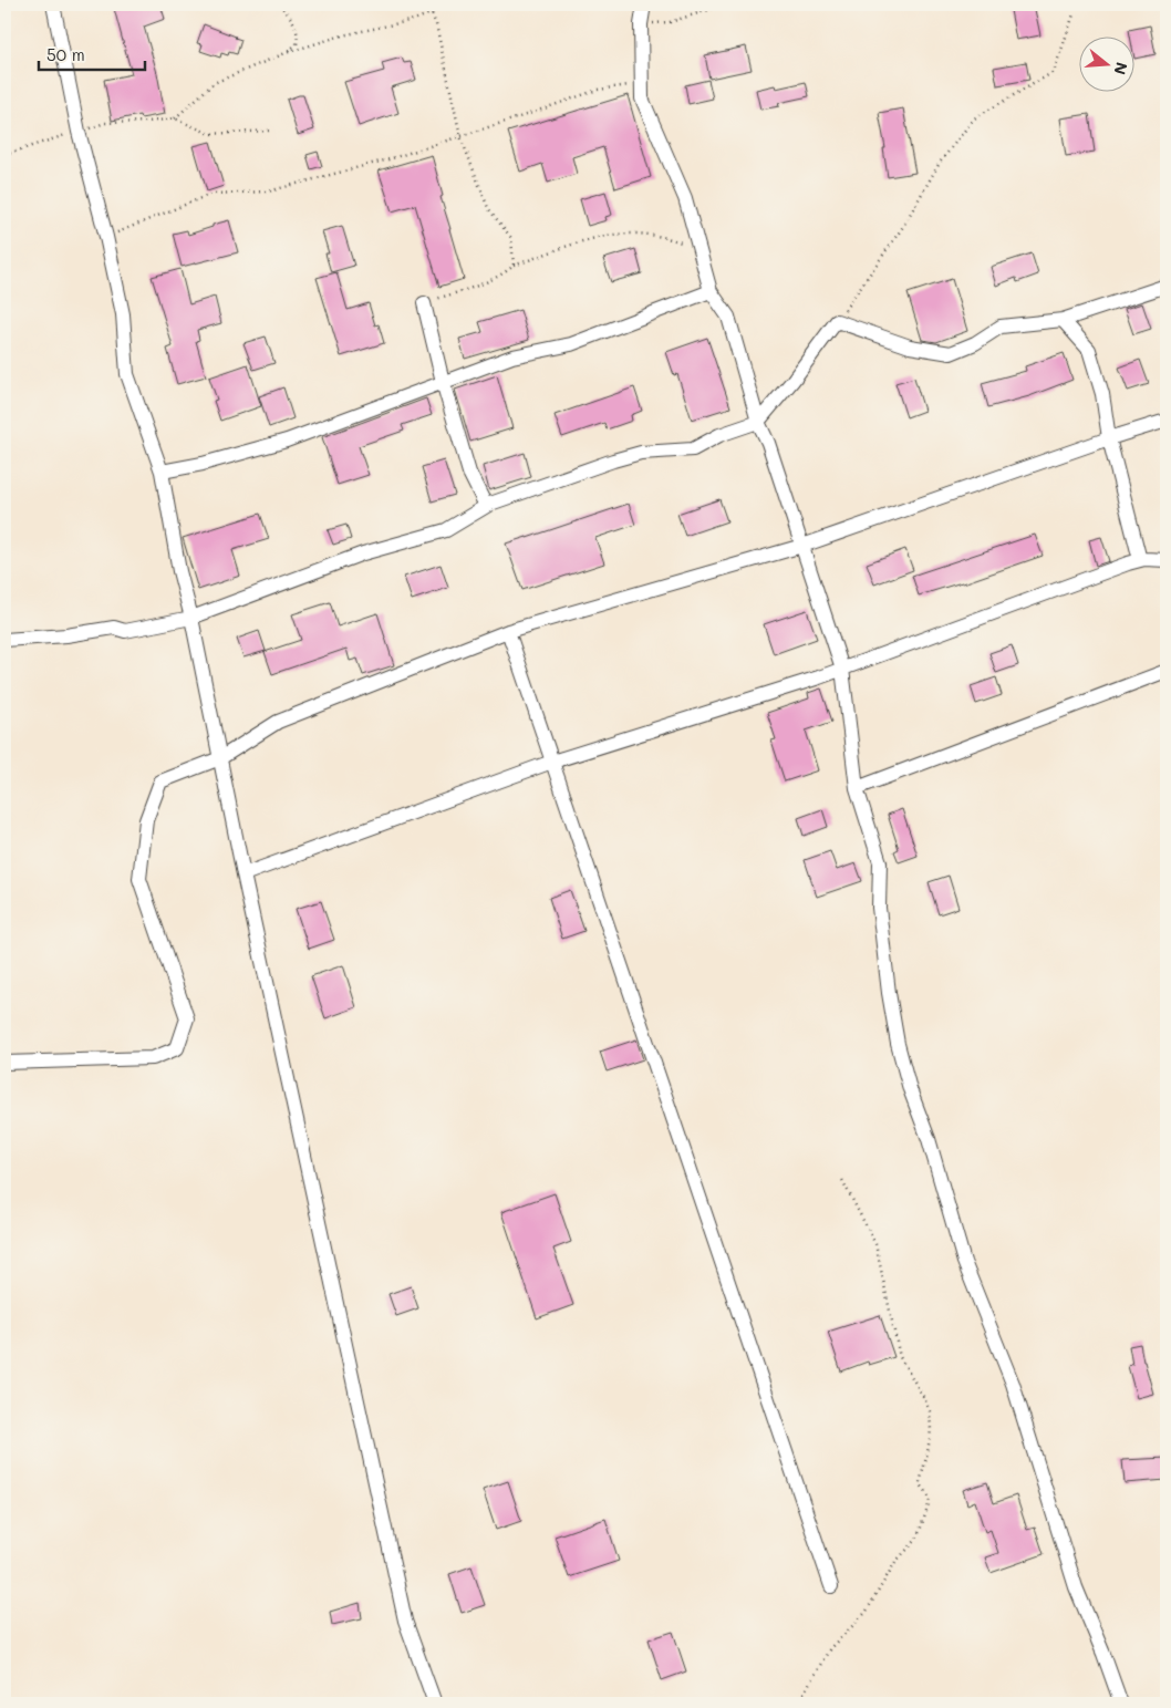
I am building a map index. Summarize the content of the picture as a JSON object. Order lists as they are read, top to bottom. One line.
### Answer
{"scale_bar":"50 m","north":"right"}
